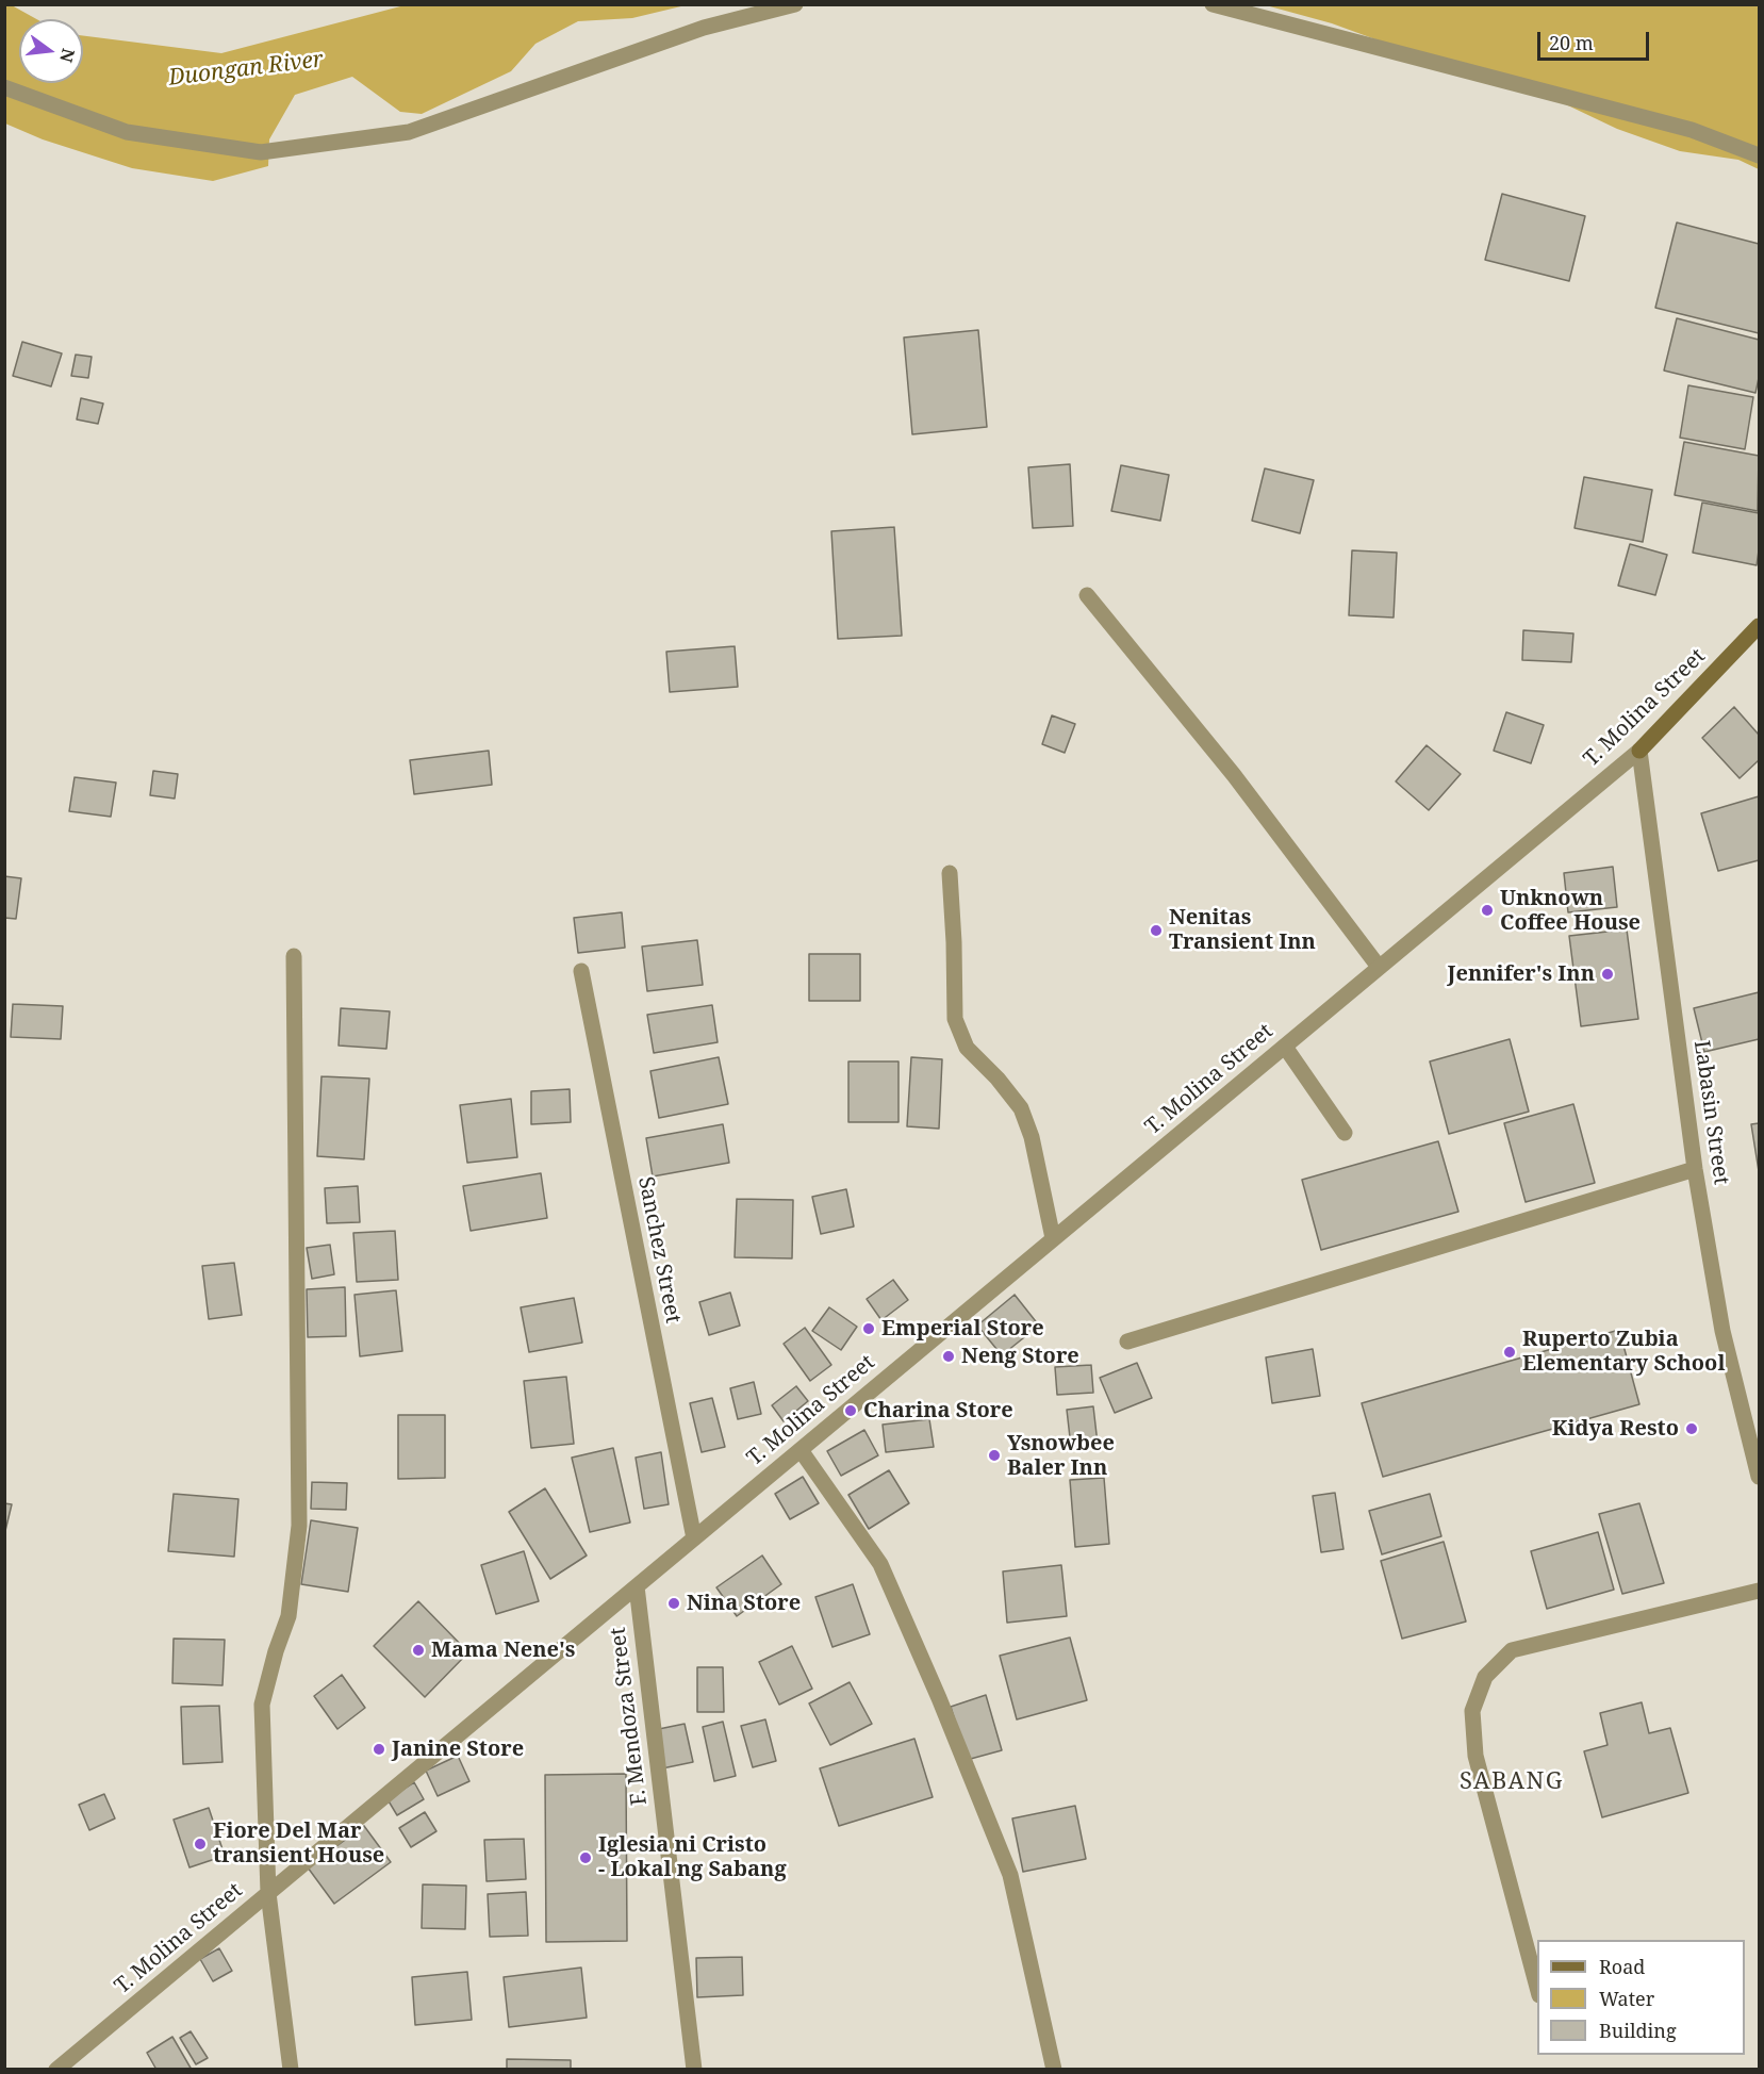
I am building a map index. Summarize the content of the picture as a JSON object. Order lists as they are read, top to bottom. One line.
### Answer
{"streets":{"street":["T. Molina Street","Labasin Street","Sanchez Street","F. Mendoza Street"]},"crossings":[["T. Molina Street","Labasin Street"],["T. Molina Street","Sanchez Street"],["T. Molina Street","F. Mendoza Street"]],"districts":["SABANG"],"water":["Duongan River"],"places":["Unknown Coffee House","Nenitas Transient Inn","Jennifer's Inn","Emperial Store","Ruperto Zubia Elementary School","Neng Store","Charina Store","Kidya Resto","Ysnowbee Baler Inn","Nina Store","Mama Nene's","Janine Store","Fiore Del Mar transient House","Iglesia ni Cristo - Lokal ng Sabang"],"legend":["Road","Water","Building"],"scale_bar":"20 m","north":"right"}
